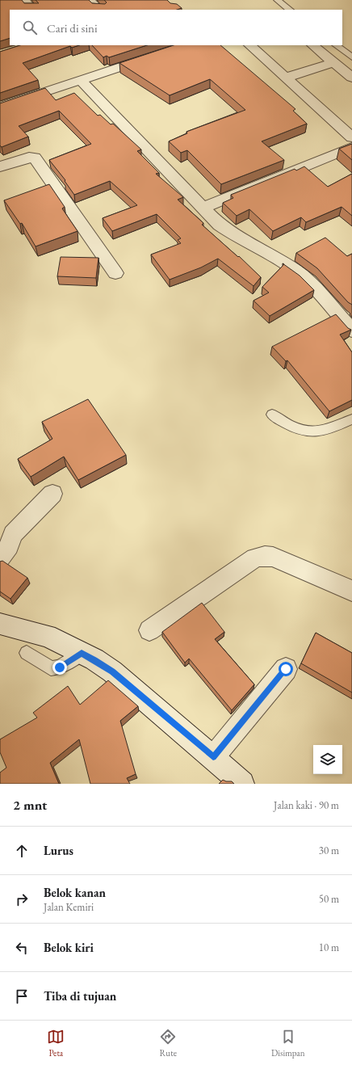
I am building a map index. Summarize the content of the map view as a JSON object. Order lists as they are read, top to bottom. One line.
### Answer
{"page":{"search":"Cari di sini","heading":["2 mnt","Jalan kaki · 90 m"],"list":[["Lurus","30 m"],["Belok kanan","Jalan Kemiri","50 m"],["Belok kiri","10 m"],"Tiba di tujuan"],"nav":["Peta","Rute","Disimpan"]}}
